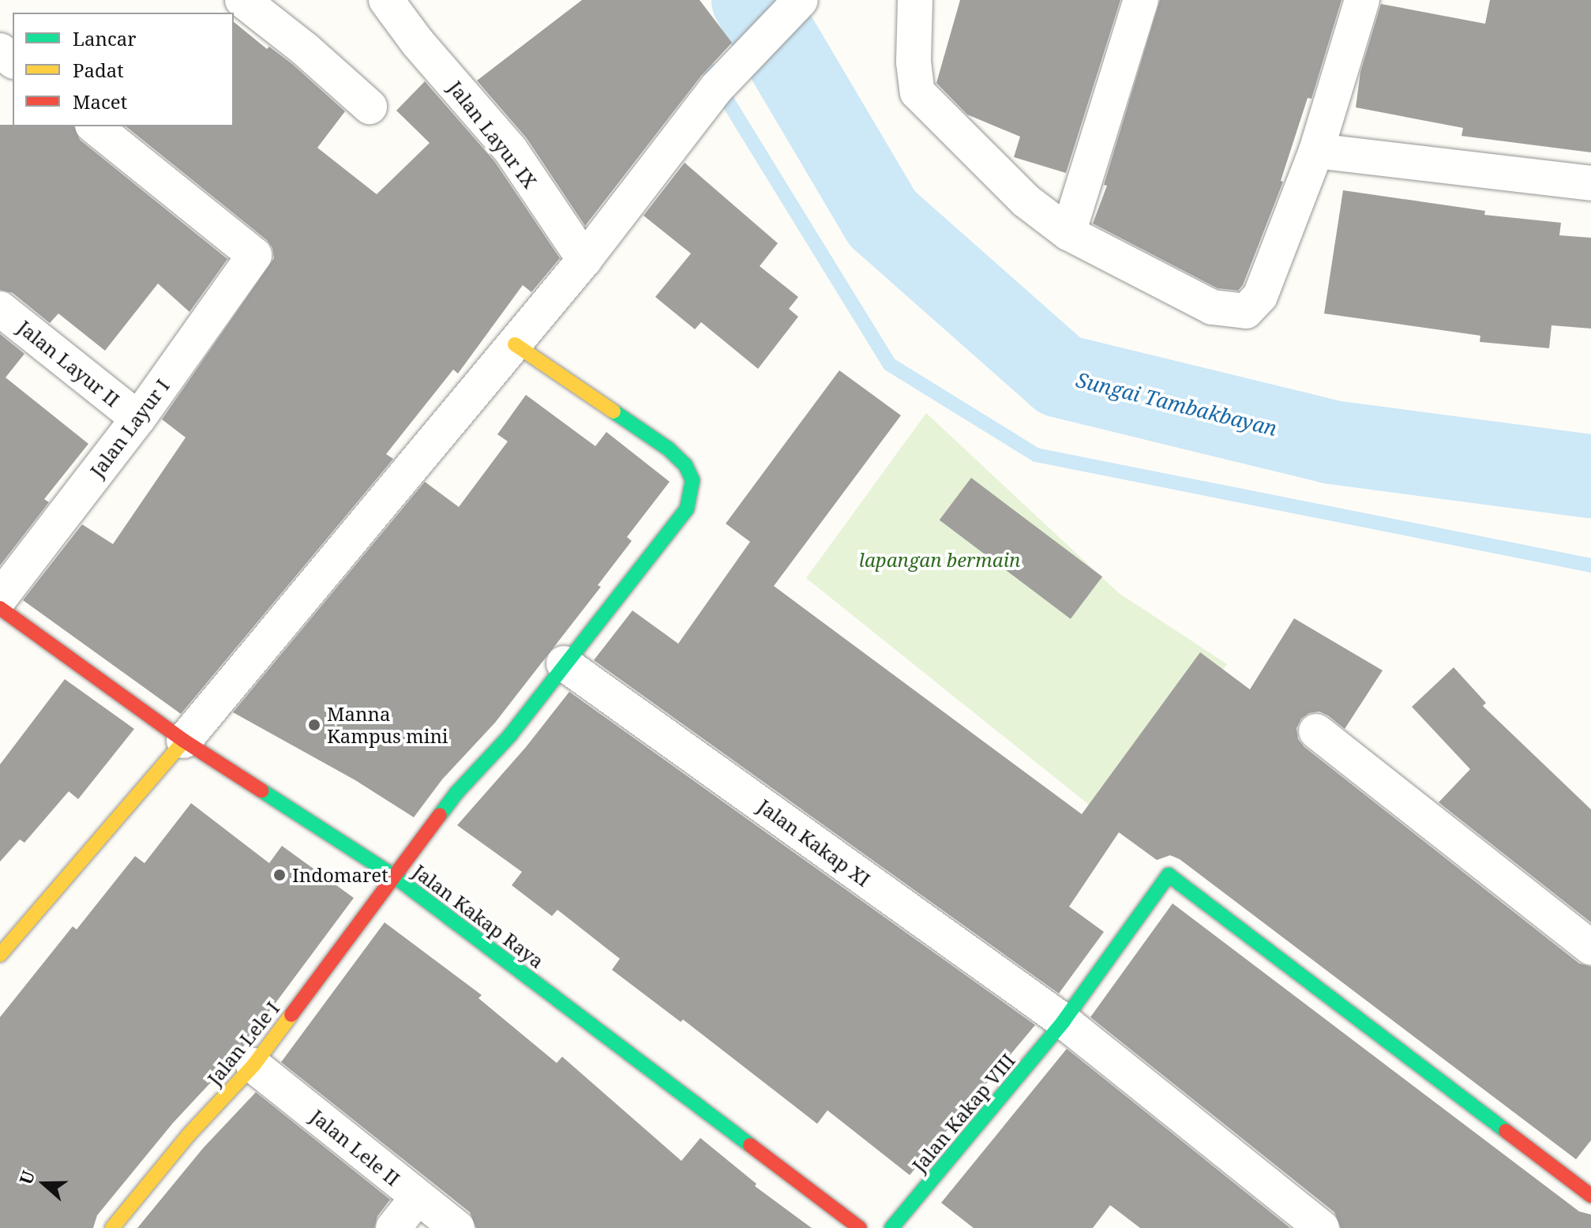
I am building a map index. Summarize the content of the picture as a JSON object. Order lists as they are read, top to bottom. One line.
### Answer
{"streets":{"street":["Jalan Layur IX","Jalan Layur II","Jalan Layur I","Jalan Kakap XI","Jalan Kakap Raya","Jalan Lele I","Jalan Kakap VIII","Jalan Lele II"]},"crossings":[["Jalan Layur II","Jalan Layur I"],["Jalan Kakap XI","Jalan Lele I"],["Jalan Kakap XI","Jalan Kakap VIII"],["Jalan Kakap Raya","Jalan Lele I"],["Jalan Lele I","Jalan Lele II"]],"water":["Sungai Tambakbayan"],"parks":["lapangan bermain"],"places":["Manna Kampus mini","Indomaret"],"legend":["Lancar","Padat","Macet"],"north":"left"}
